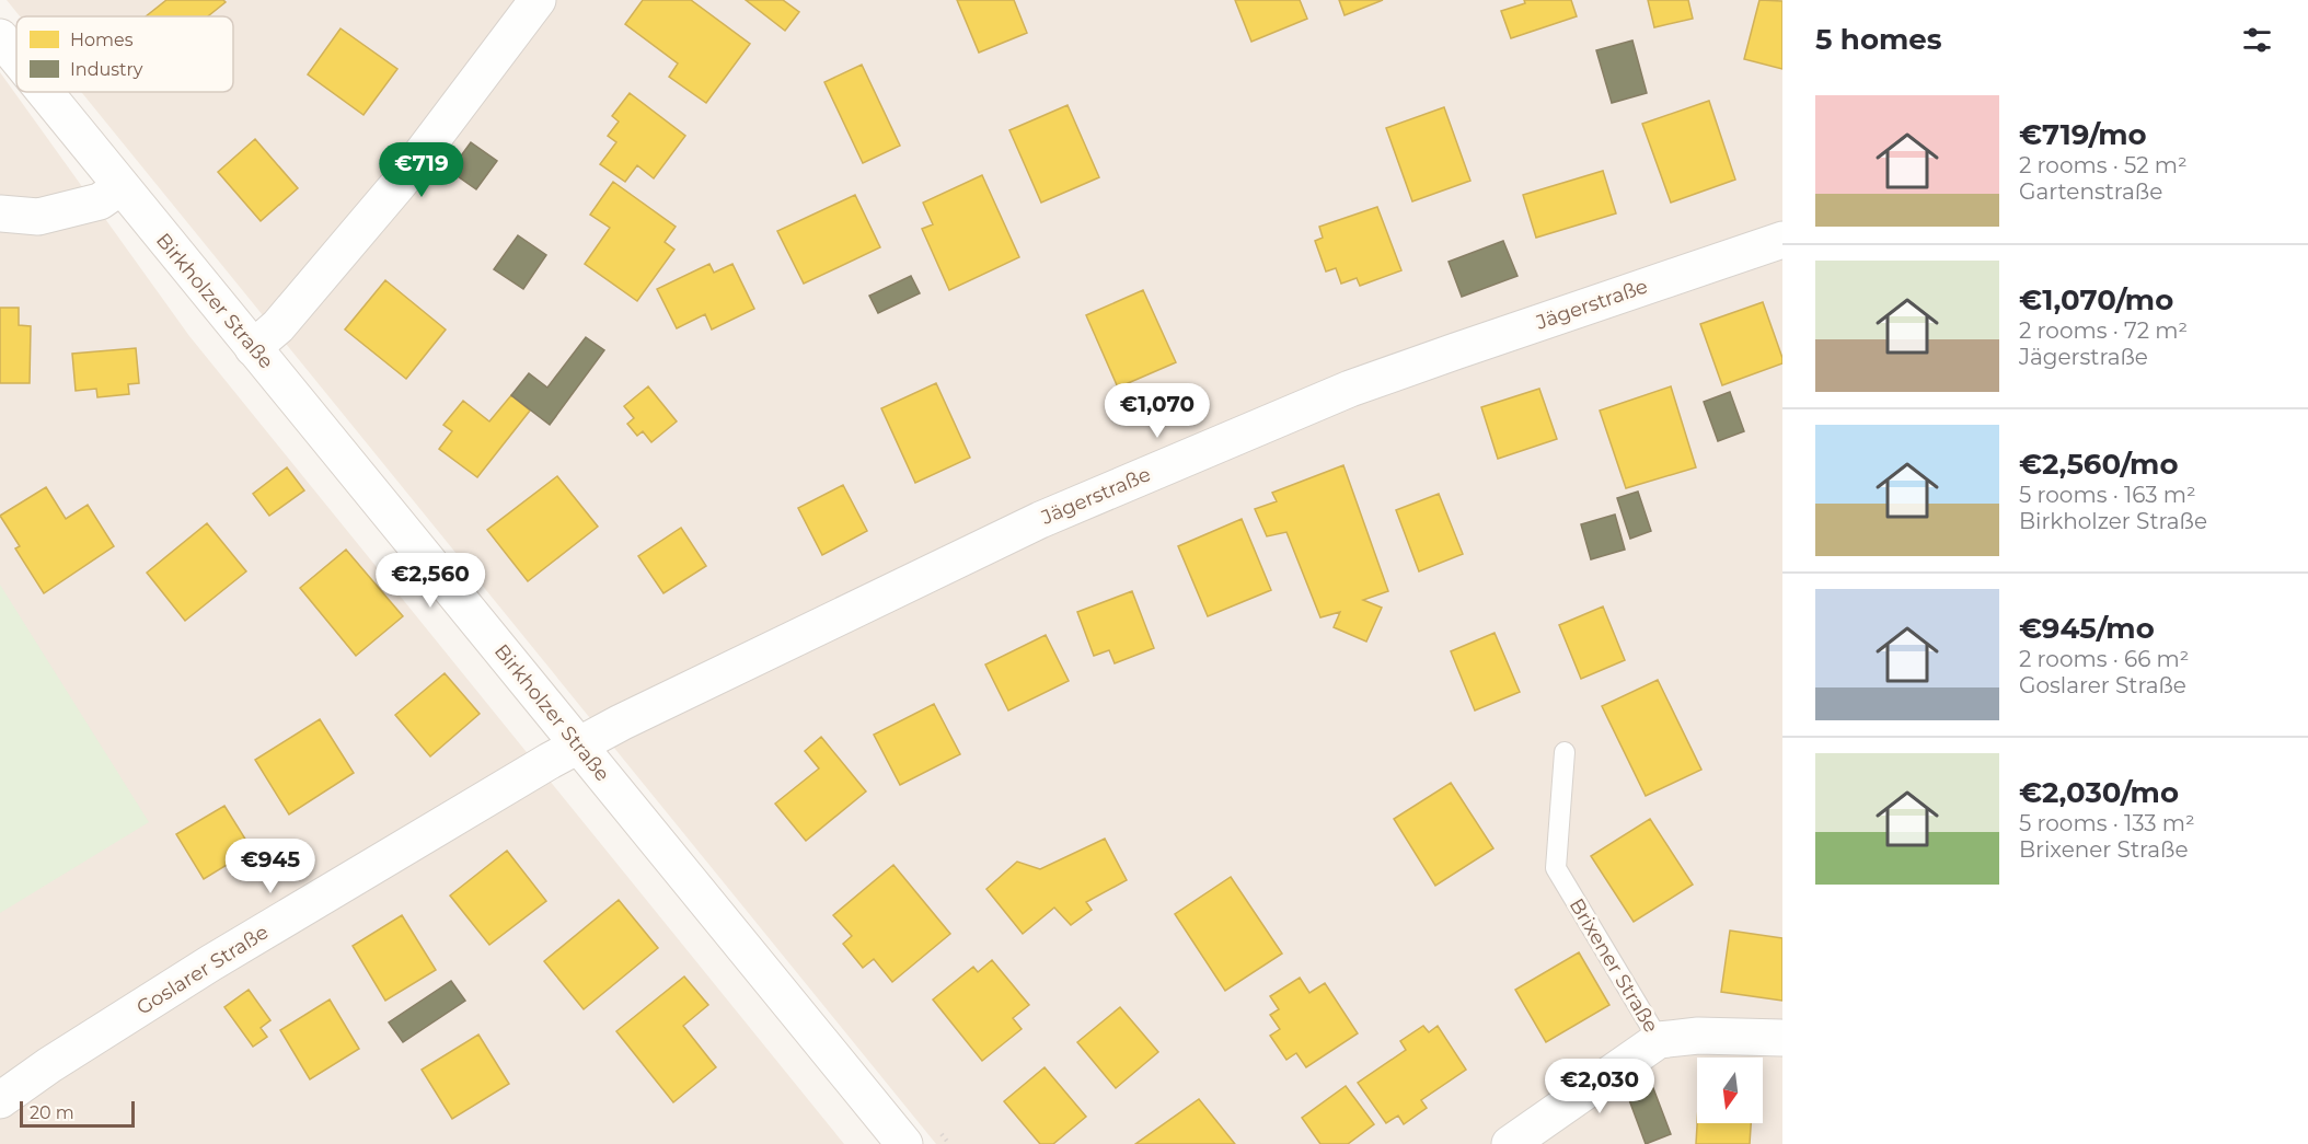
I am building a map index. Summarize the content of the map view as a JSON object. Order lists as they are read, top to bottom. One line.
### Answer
{"streets":{"street":["Birkholzer Straße","Jägerstraße","Brixener Straße","Goslarer Straße"]},"crossings":[["Birkholzer Straße","Jägerstraße"],["Birkholzer Straße","Goslarer Straße"],["Jägerstraße","Goslarer Straße"]],"legend":["Homes","Industry"],"scale_bar":"20 m","north":"bottom","page":{"heading":"5 homes","list":[{"name":"€719/mo","note":"2 rooms · 52 m² · Gartenstraße"},{"name":"€1,070/mo","note":"2 rooms · 72 m² · Jägerstraße"},{"name":"€2,560/mo","note":"5 rooms · 163 m² · Birkholzer Straße"},{"name":"€945/mo","note":"2 rooms · 66 m² · Goslarer Straße"},{"name":"€2,030/mo","note":"5 rooms · 133 m² · Brixener Straße"}],"price":["€719","€1,070","€2,560","€945","€2,030"],"scale":"20 m"}}
